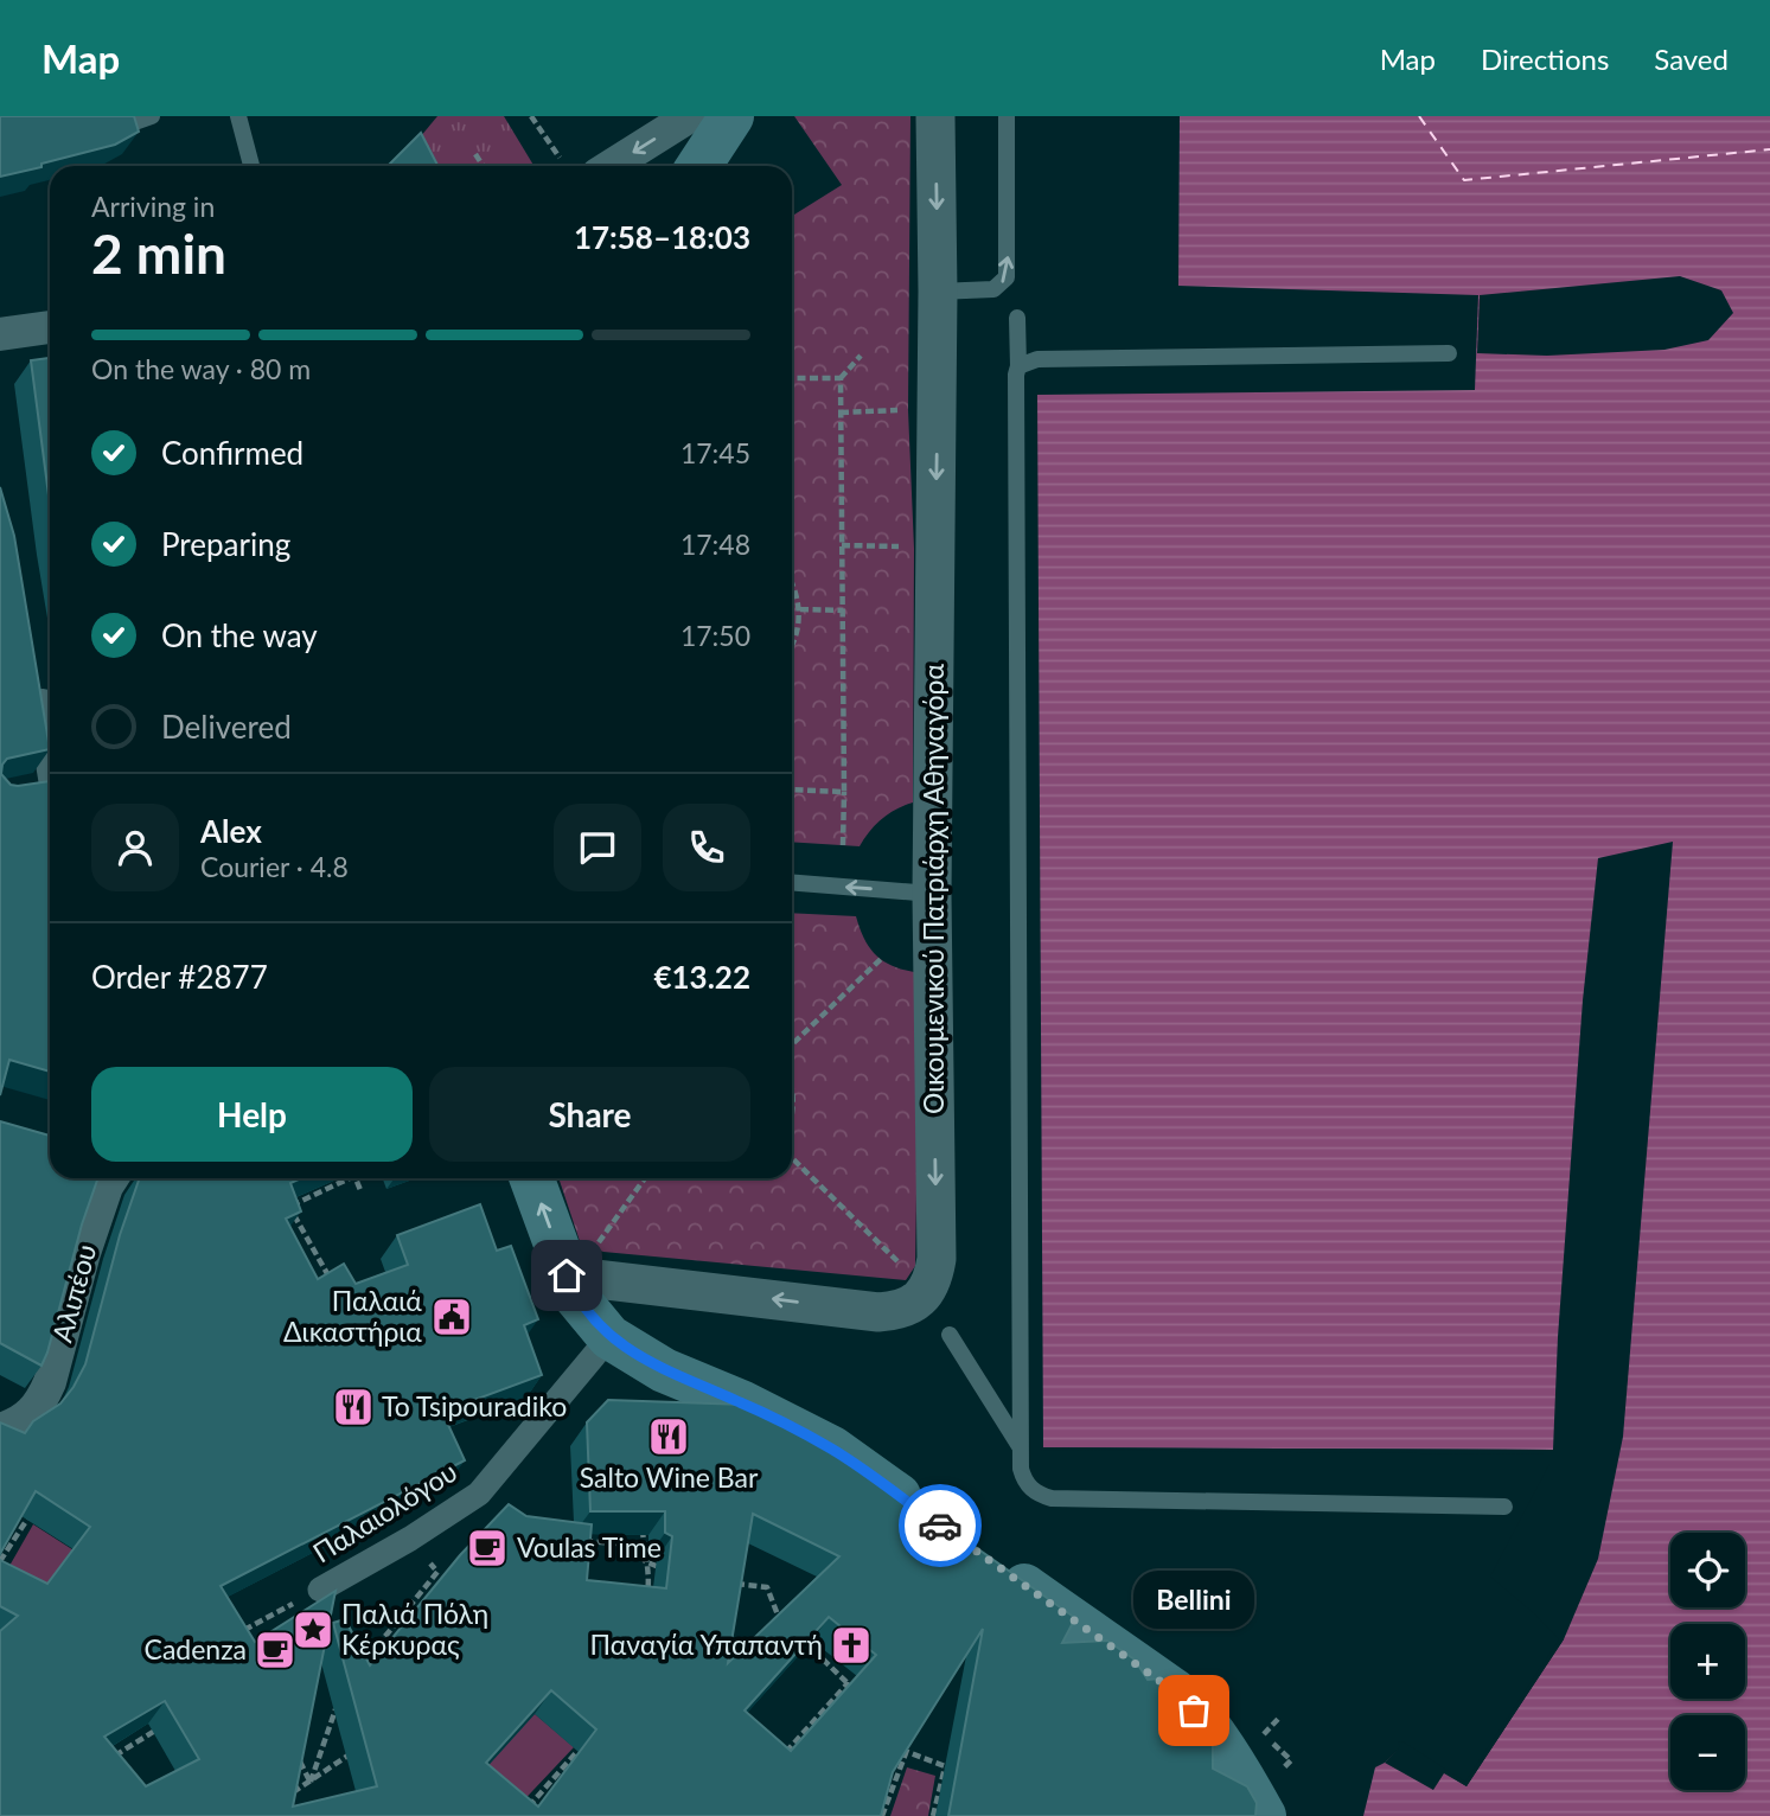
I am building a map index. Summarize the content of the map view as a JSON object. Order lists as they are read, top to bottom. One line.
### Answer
{"streets":{"street":["Οικουμενικού Πατριάρχη Αθηναγόρα","Αλιπέου","Παλαιολόγου"]},"places":{"public building":["Παλαιά Δικαστήρια"],"restaurant":["To Tsipouradiko","Salto Wine Bar"],"cafe":["Voulas Time","Cadenza"],"place":["Παλιά Πόλη Κέρκυρας"],"church":["Παναγία Υπαπαντή"],"other":["Bellini"]},"page":{"header":"Map","nav":["Map","Directions","Saved"],"heading":["2 min","Arriving in","17:58–18:03"],"panel":["Alex","Courier · 4.8","Order #2877","€13.22"],"bar":"On the way · 80 m","list":[["Confirmed","17:45"],["Preparing","17:48"],["On the way","17:50"],"Delivered"],"buttons":["Help","Share"],"map_buttons":["+","−"],"bubble":"Bellini"}}
